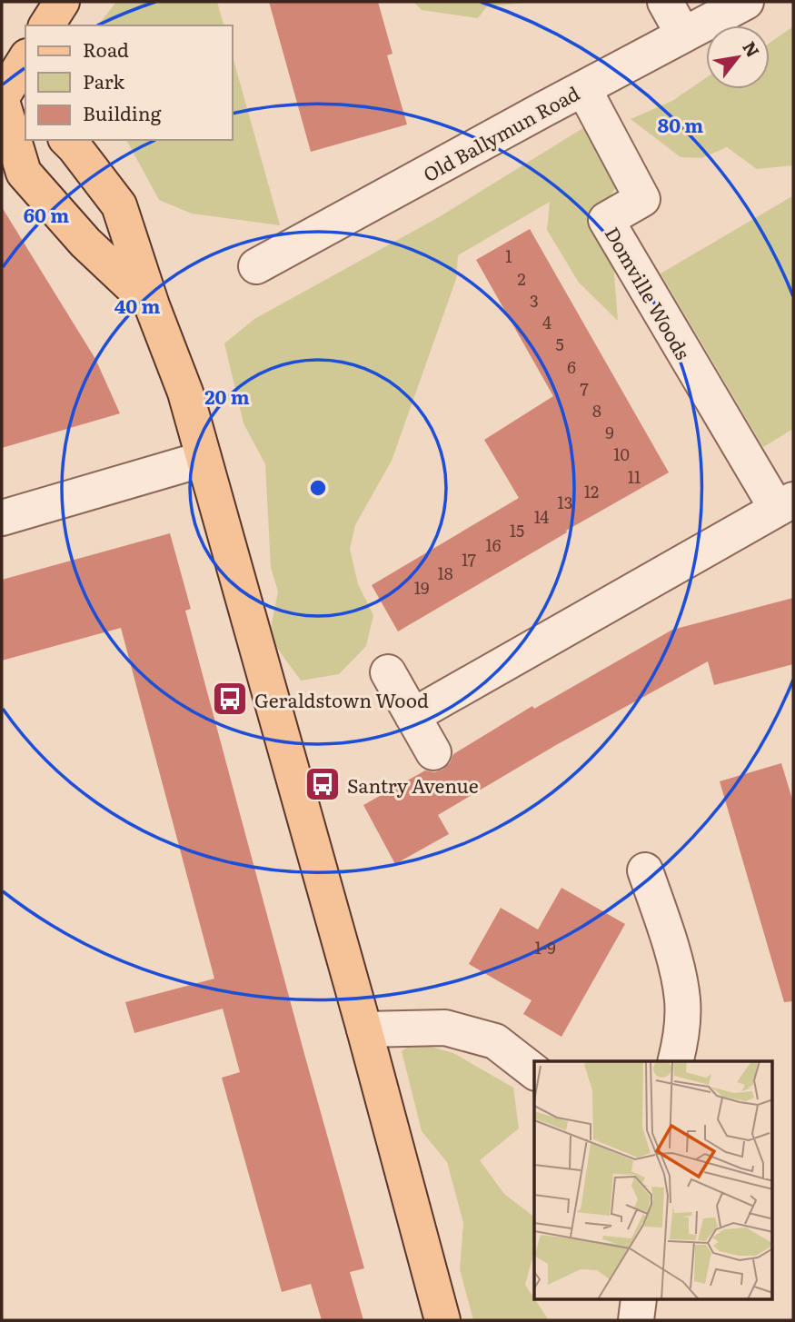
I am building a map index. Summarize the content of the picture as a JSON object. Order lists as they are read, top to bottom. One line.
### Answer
{"streets":{"street":["Old Ballymun Road","Domville Woods"]},"crossings":[["Old Ballymun Road","Domville Woods"]],"places":{"bus stop":["Geraldstown Wood","Santry Avenue"]},"house_numbers":["1","2","3","4","5","6","7","8","9","10","11","12","13","14","15","16","17","18","19","1-9"],"legend":["Road","Park","Building"],"north":"top right","rings":["80 m","60 m","40 m","20 m"]}
